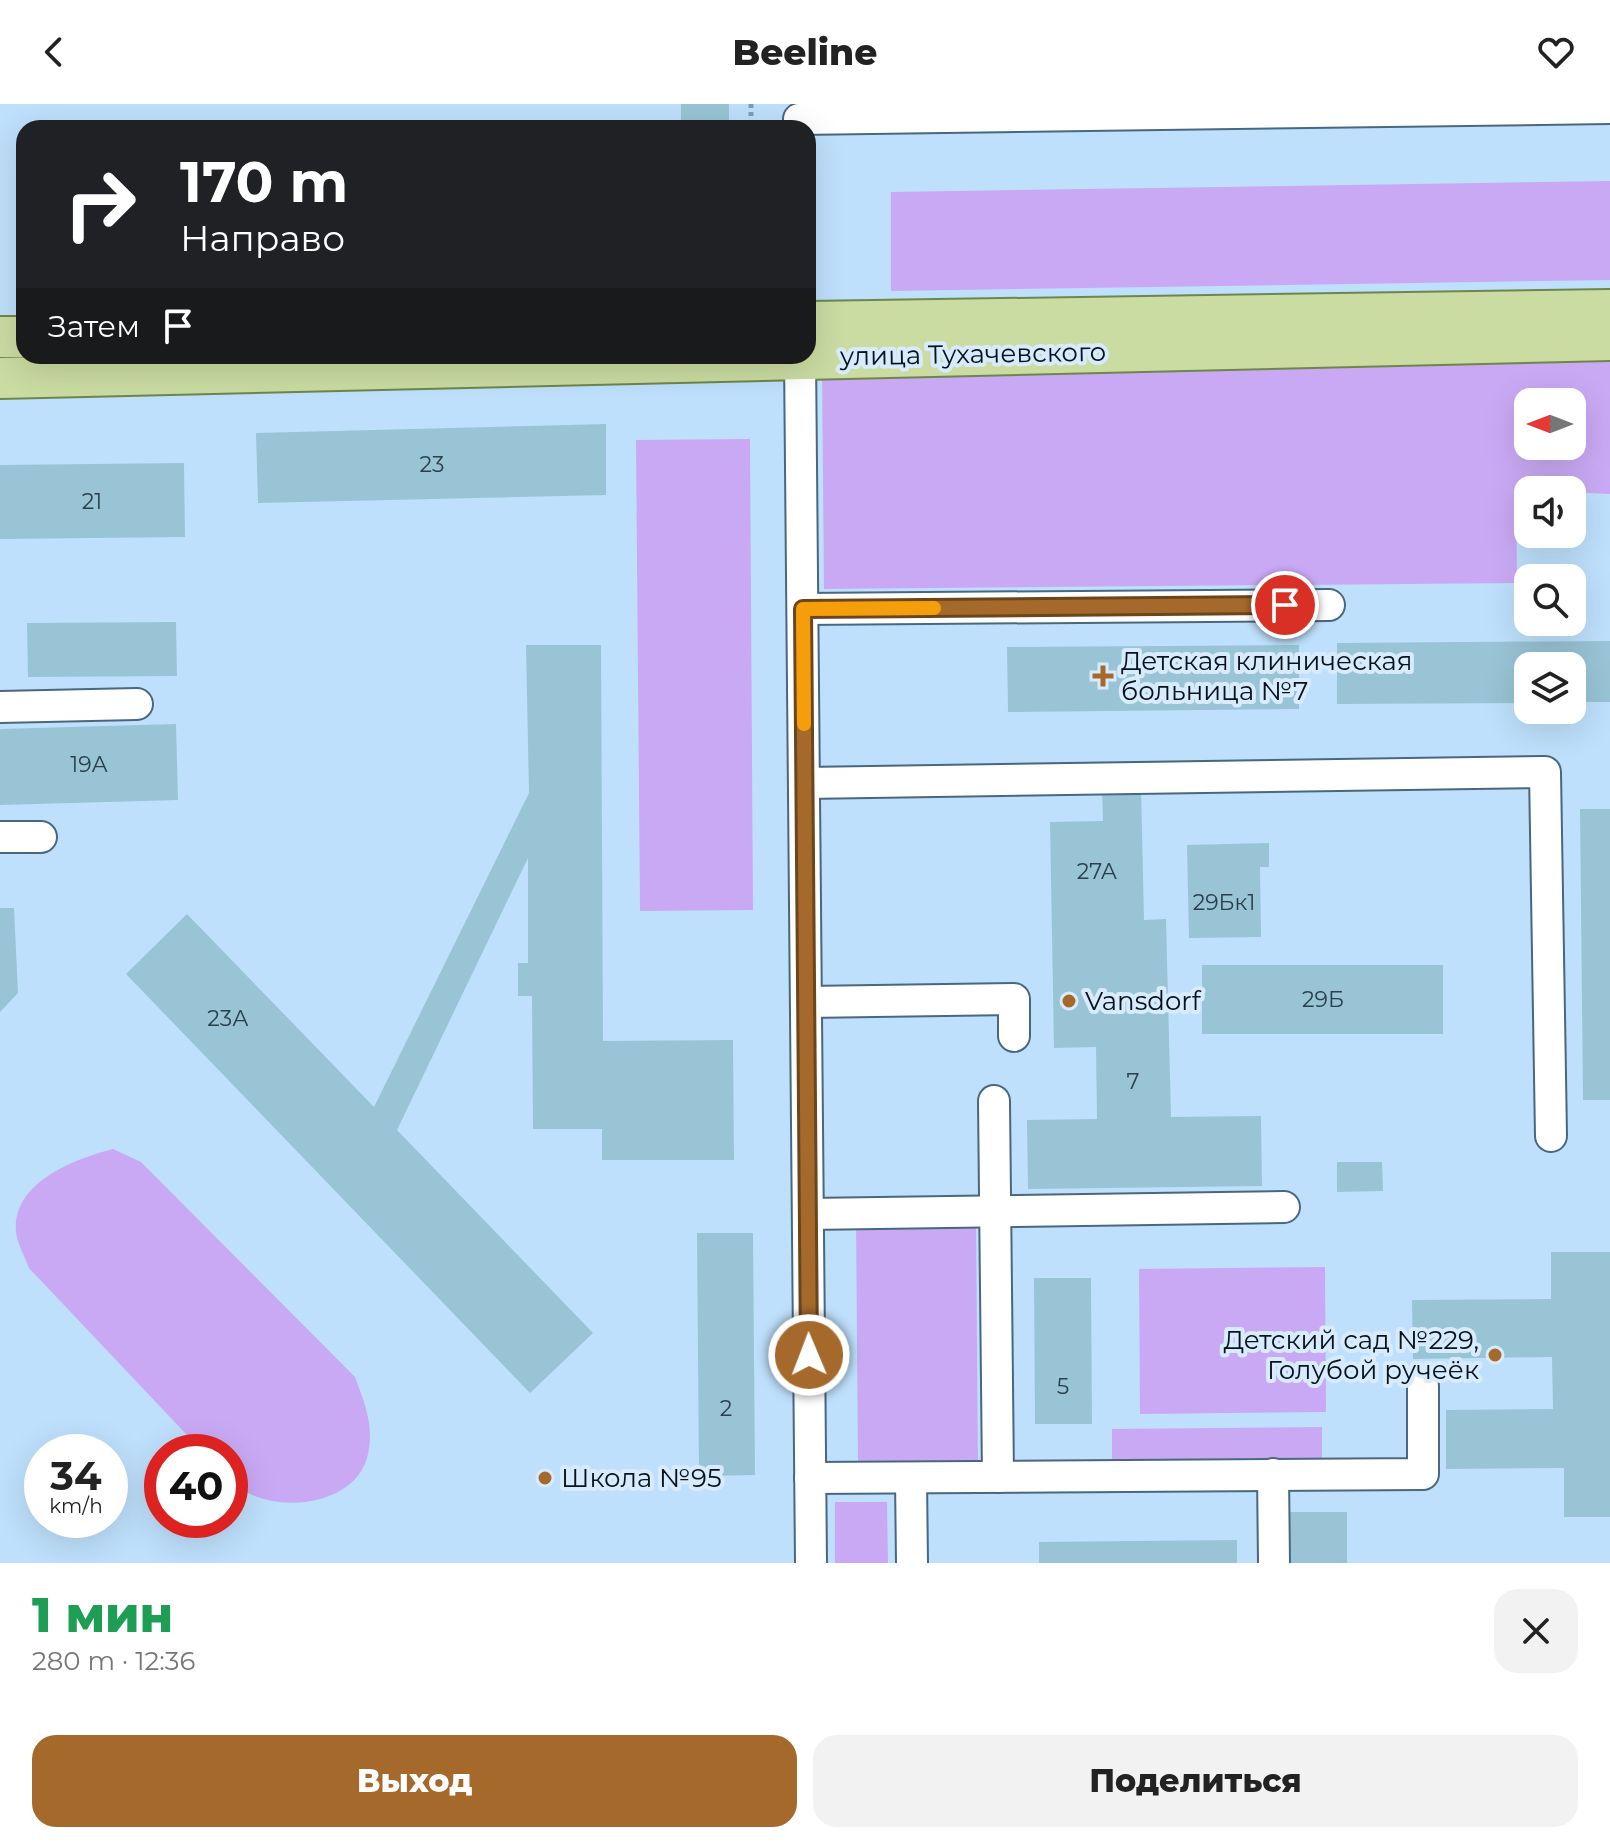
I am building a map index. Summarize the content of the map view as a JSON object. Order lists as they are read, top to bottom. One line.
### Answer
{"streets":{"main road":["улица Тухачевского"]},"places":{"health":["Детская клиническая больница №7"],"other":["Vansdorf","Детский сад №229, Голубой ручеёк","Школа №95"]},"house_numbers":["23","21","19А","27А","29Бк1","29Б","23А","7","5","2"],"north":"left","page":{"header":"Beeline","turn":["170 m","Направо"],"then":"Затем","speed":"34 km/h","limit":"40","heading":["1 мин","280 m · 12:36"],"buttons":["Выход","Поделиться"]}}
